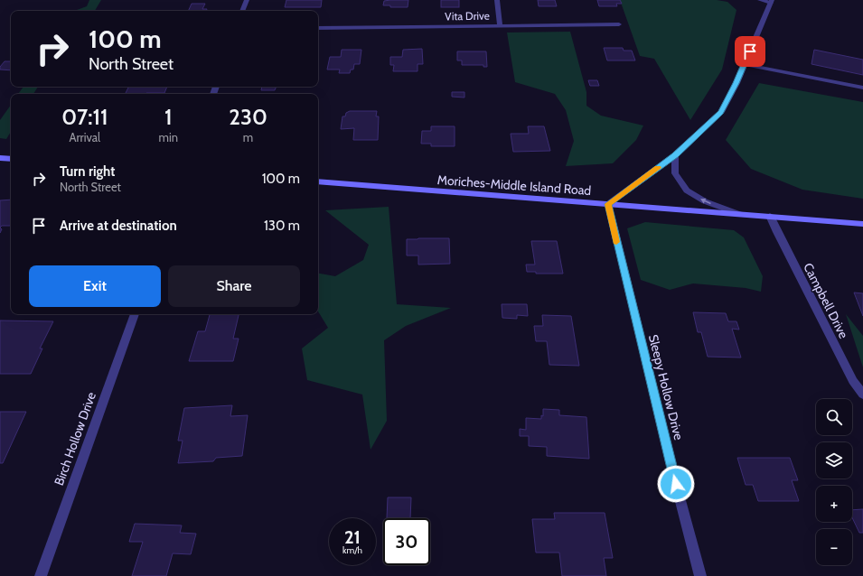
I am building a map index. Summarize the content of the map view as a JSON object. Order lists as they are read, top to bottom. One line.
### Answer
{"streets":{"main road":["Moriches-Middle Island Road"],"street":["Vita Drive","Campbell Drive","Sleepy Hollow Drive","Birch Hollow Drive"]},"crossings":[["Moriches-Middle Island Road","Campbell Drive"],["Moriches-Middle Island Road","Sleepy Hollow Drive"]],"page":{"turn":["100 m","North Street"],"eta":["07:11","Arrival","1","min","230","m"],"list":[{"name":"Turn right","note":"North Street","value":"100 m"},{"name":"Arrive at destination","value":"130 m"}],"buttons":["Exit","Share"],"map_buttons":["+","−"],"speed":"21 km/h","limit":"30"}}
